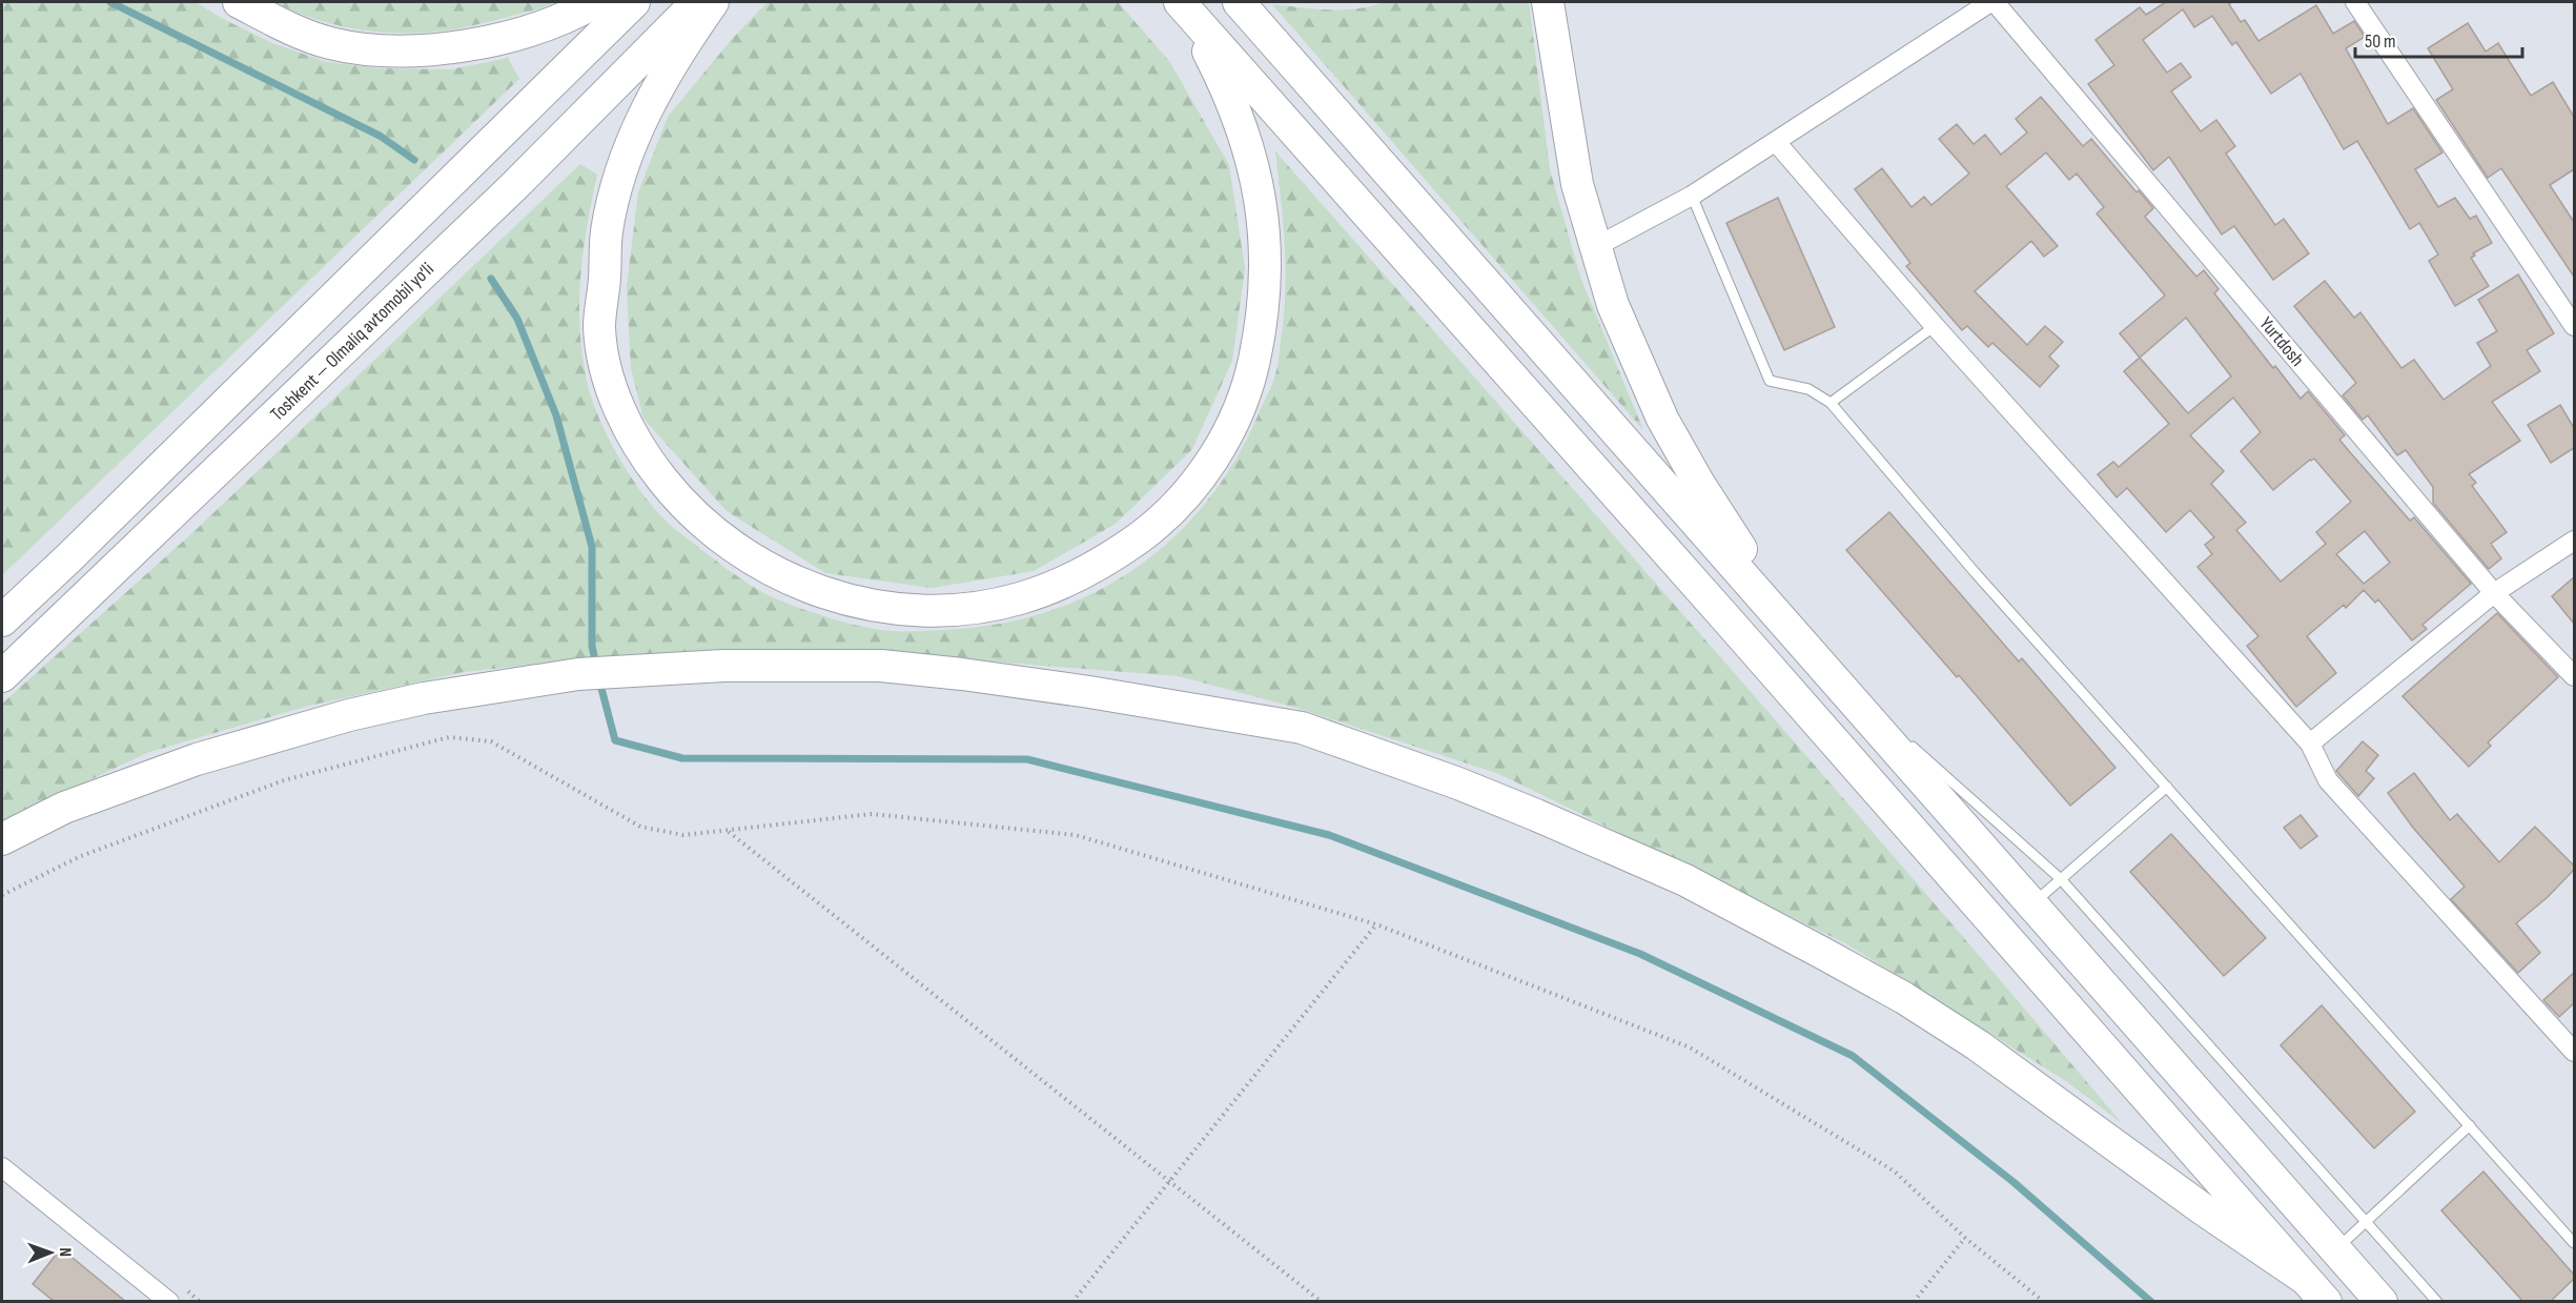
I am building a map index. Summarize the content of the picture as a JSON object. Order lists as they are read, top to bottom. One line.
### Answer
{"streets":{"highway":["Toshkent — Olmaliq avtomobil yo‘li"],"street":["Yurtdosh"]},"scale_bar":"50 m","north":"right"}
